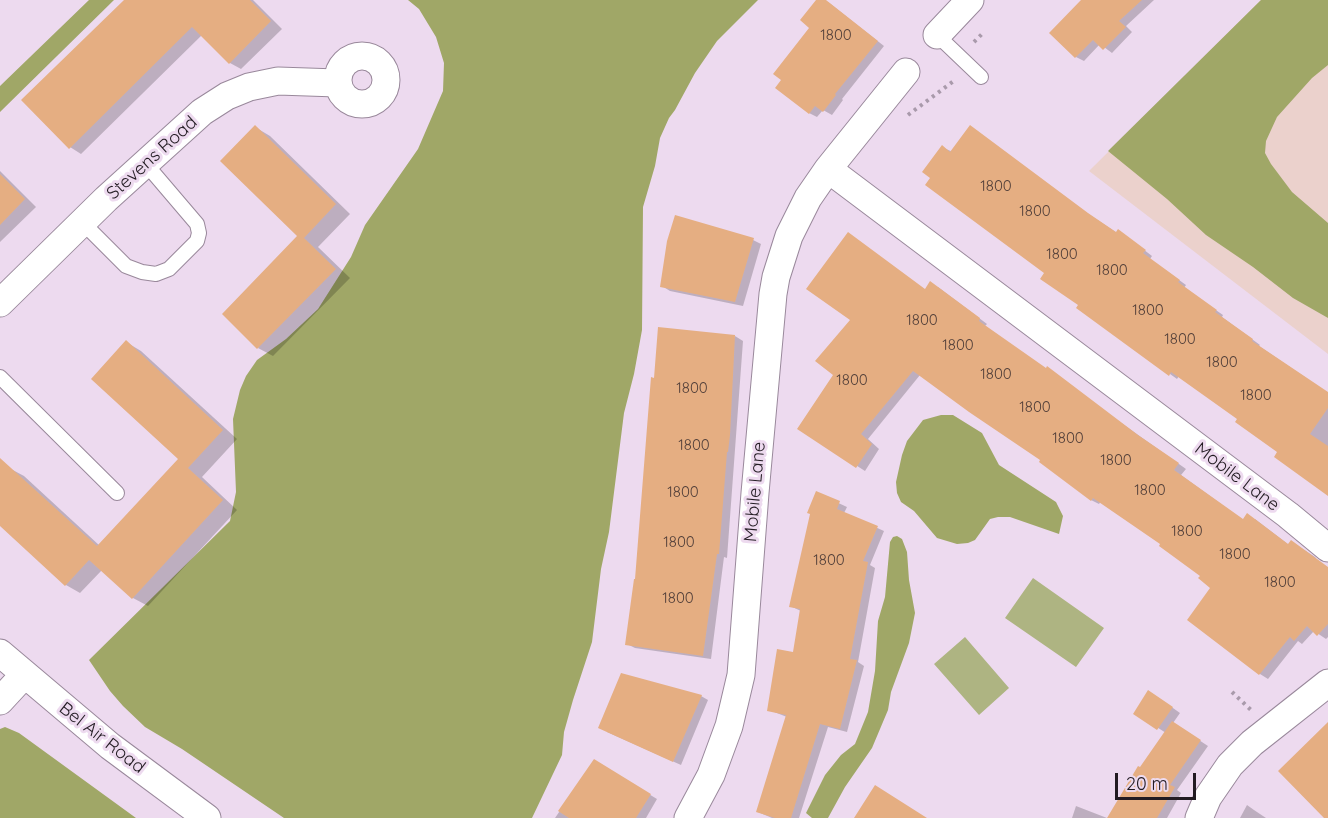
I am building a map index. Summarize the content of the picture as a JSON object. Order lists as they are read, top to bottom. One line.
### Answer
{"streets":{"street":["Stevens Road","Mobile Lane","Bel Air Road"]},"house_numbers":["1800","1800","1800","1800","1800","1800","1800","1800","1800","1800","1800","1800","1800","1800","1800","1800","1800","1800","1800","1800","1800","1800","1800","1800","1800","1800"],"scale_bar":"20 m"}
